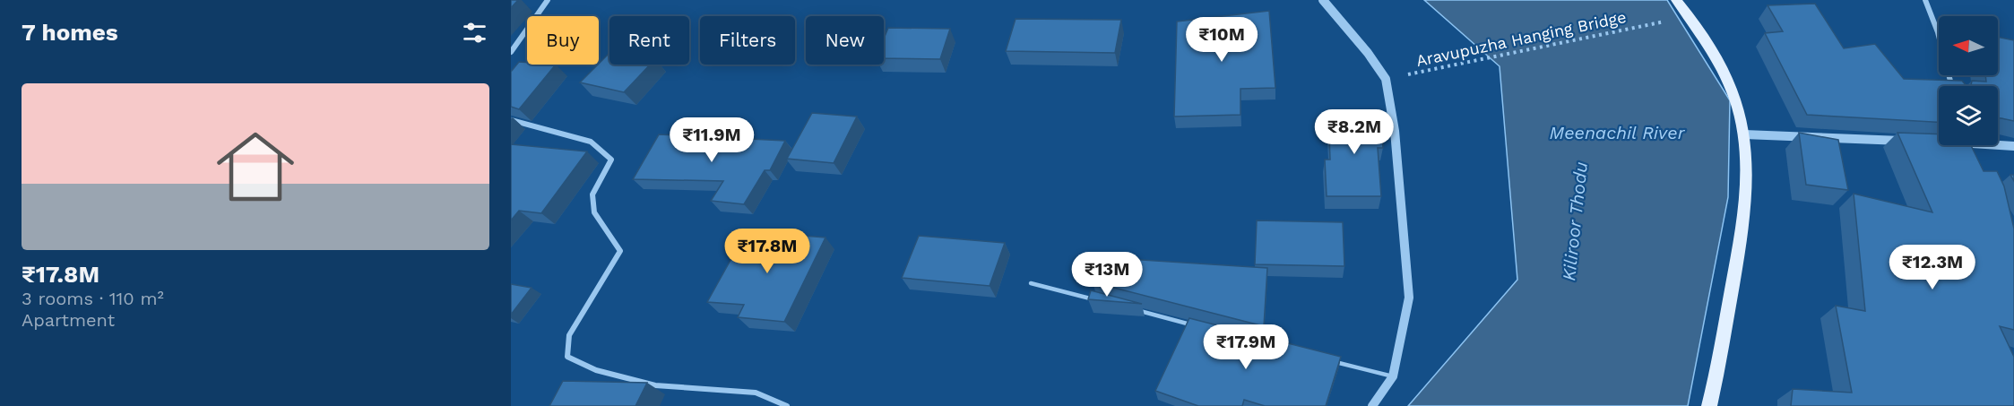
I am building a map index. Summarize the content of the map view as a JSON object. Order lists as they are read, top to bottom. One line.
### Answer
{"streets":{"path":["Aravupuzha Hanging Bridge"]},"water":["Meenachil River","Kiliroor Thodu"],"north":"left","page":{"heading":"7 homes","chip":["Buy","Rent","Filters","New"],"price":["₹10M","₹8.2M","₹11.9M","₹17.8M","₹12.3M","₹13M","₹17.9M"],"list":[{"name":"₹17.8M","note":"3 rooms · 110 m² · Apartment"}]}}
